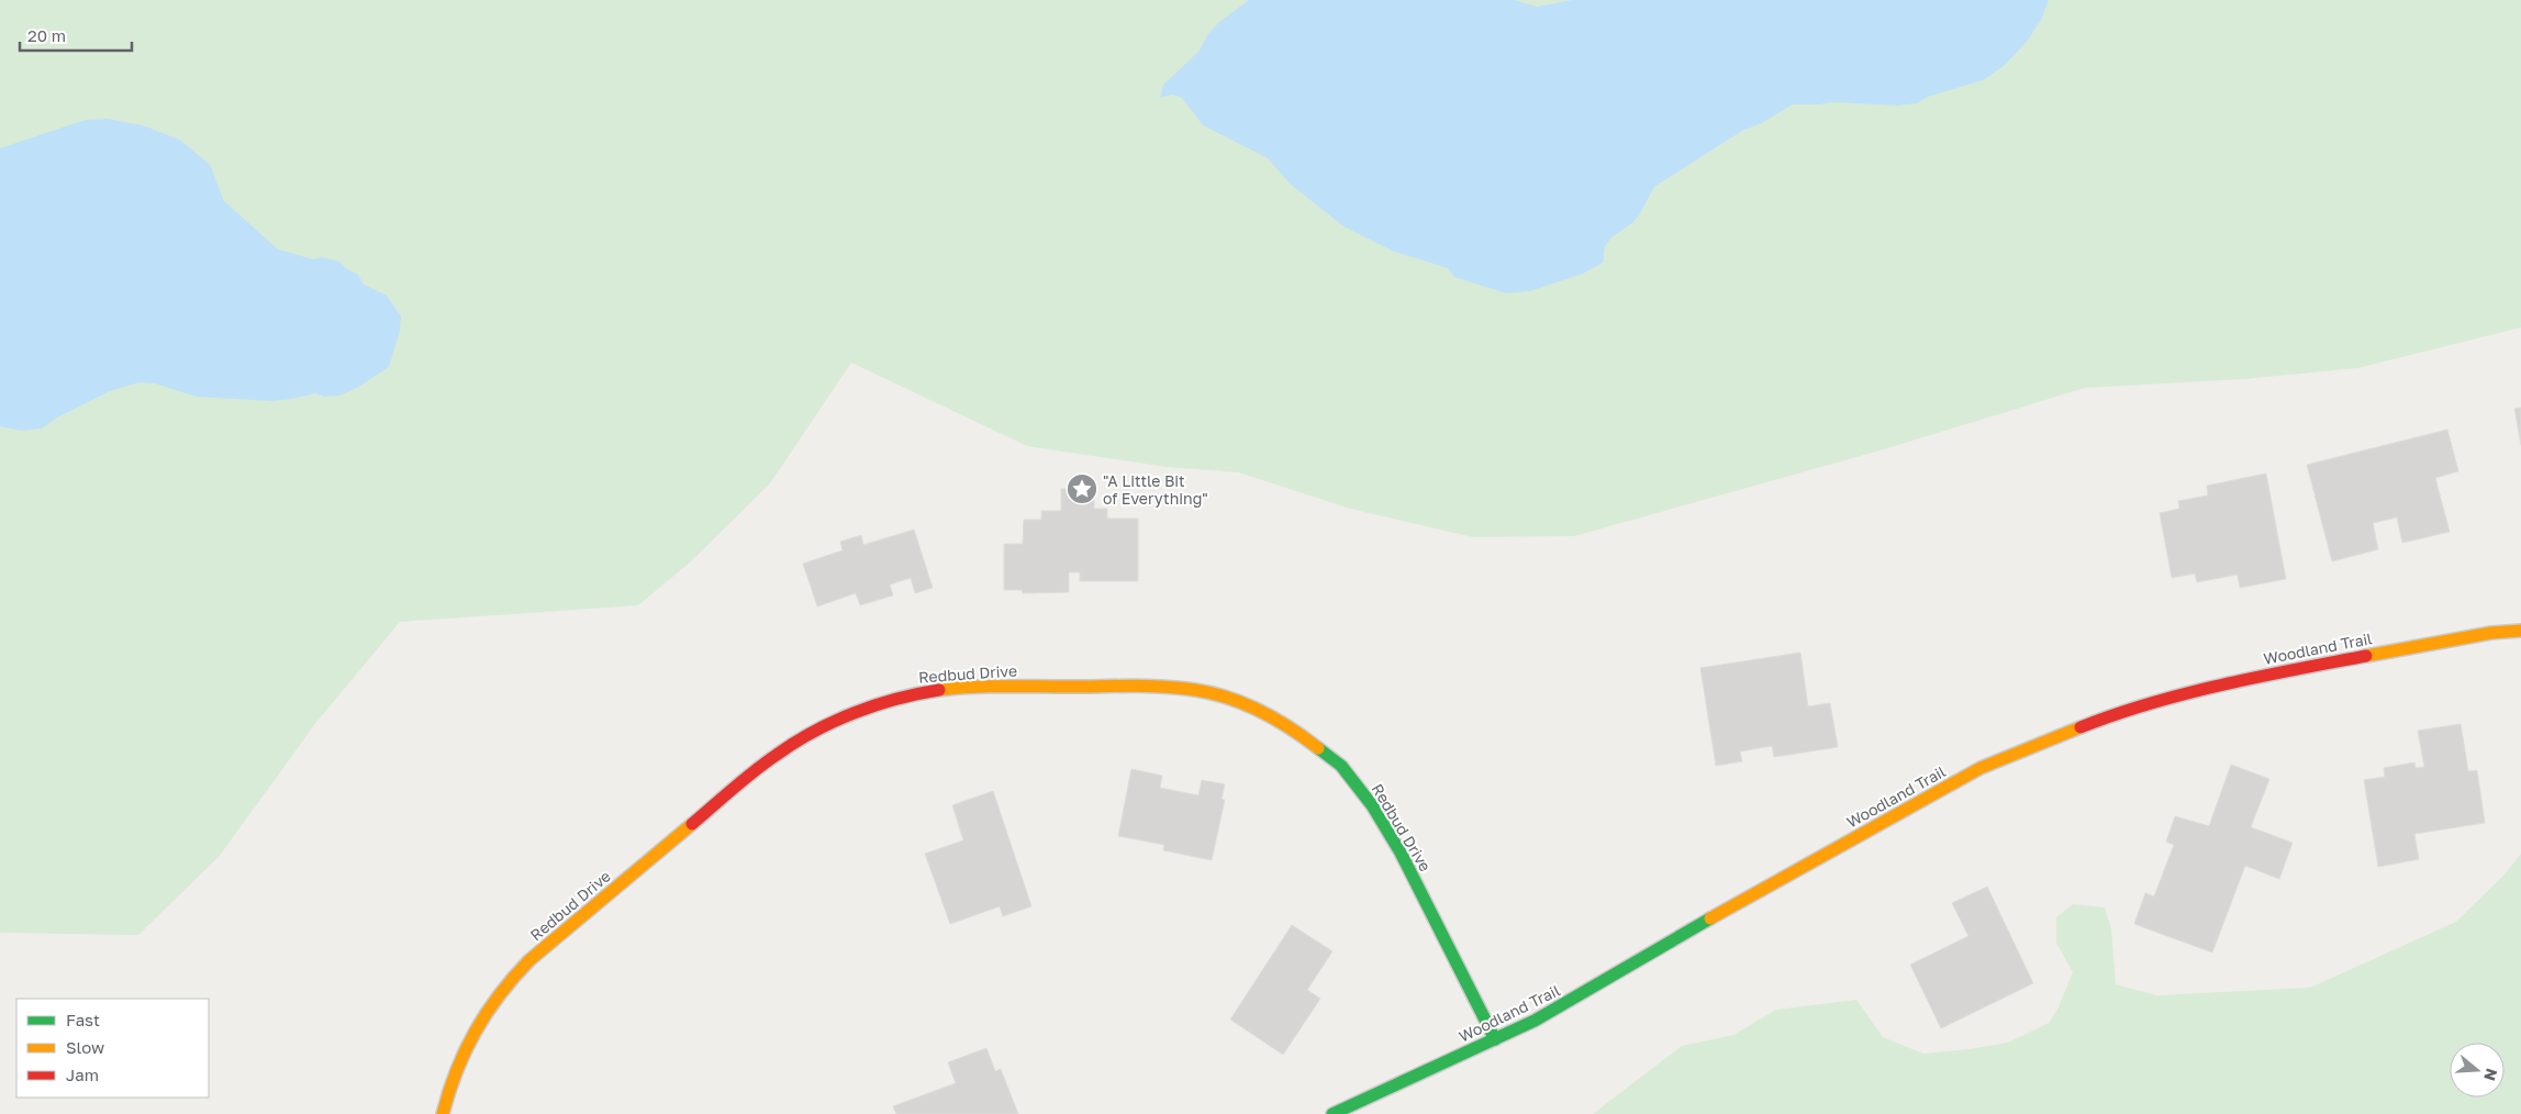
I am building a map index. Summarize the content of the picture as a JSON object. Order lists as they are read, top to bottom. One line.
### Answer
{"streets":{"street":["Woodland Trail","Redbud Drive"]},"crossings":[["Woodland Trail","Redbud Drive"]],"places":{"place":["\"A Little Bit of Everything\""]},"legend":["Fast","Slow","Jam"],"scale_bar":"20 m","north":"right"}
